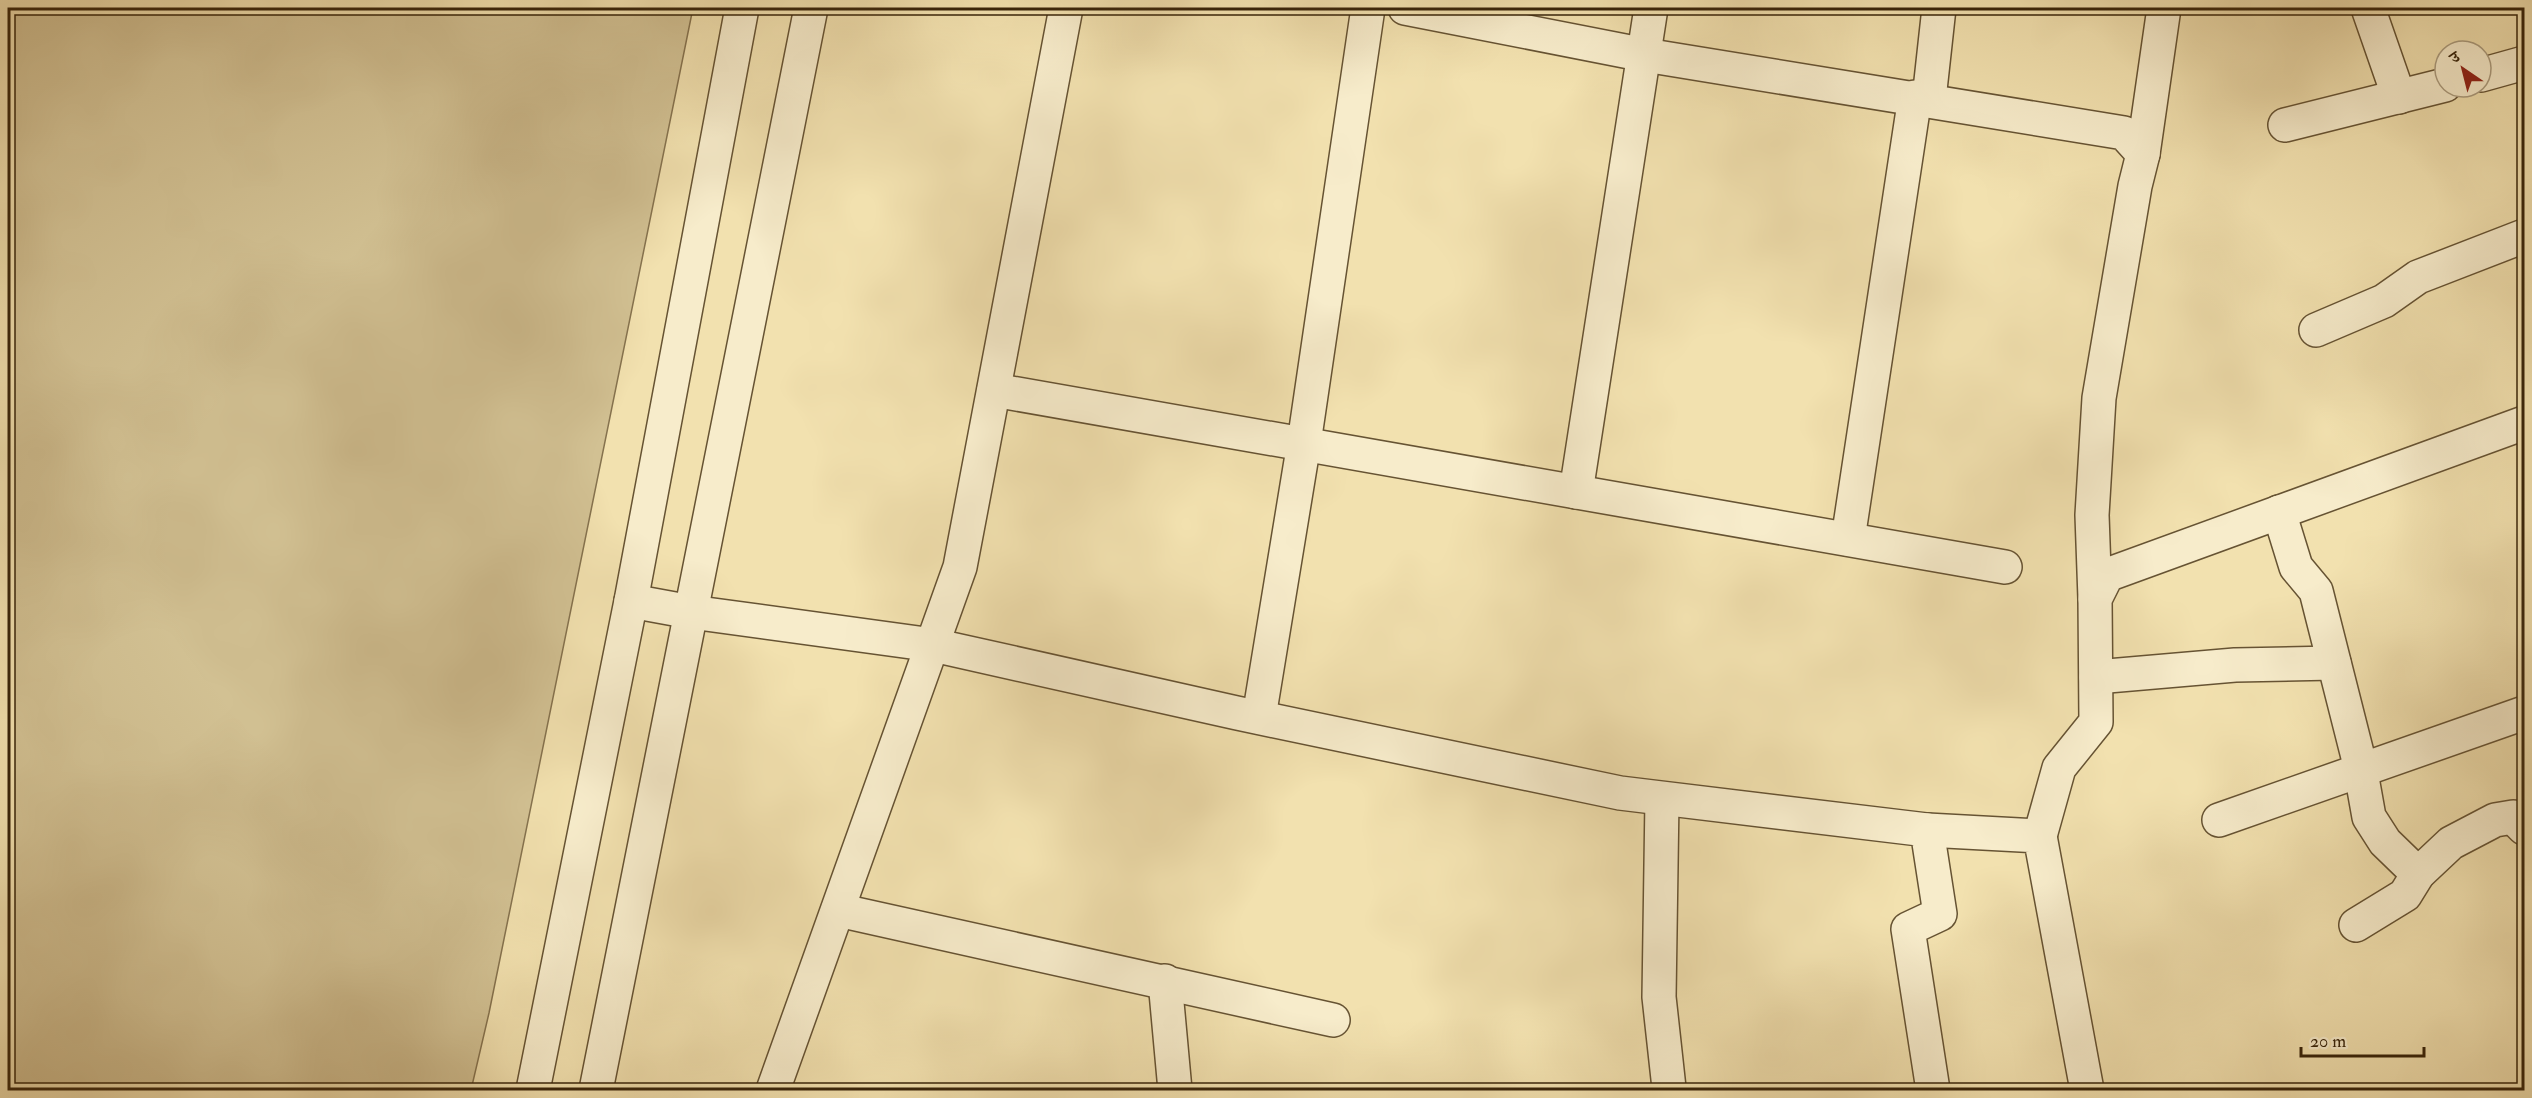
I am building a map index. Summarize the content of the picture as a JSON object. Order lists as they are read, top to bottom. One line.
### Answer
{"scale_bar":"20 m","north":"top left"}
